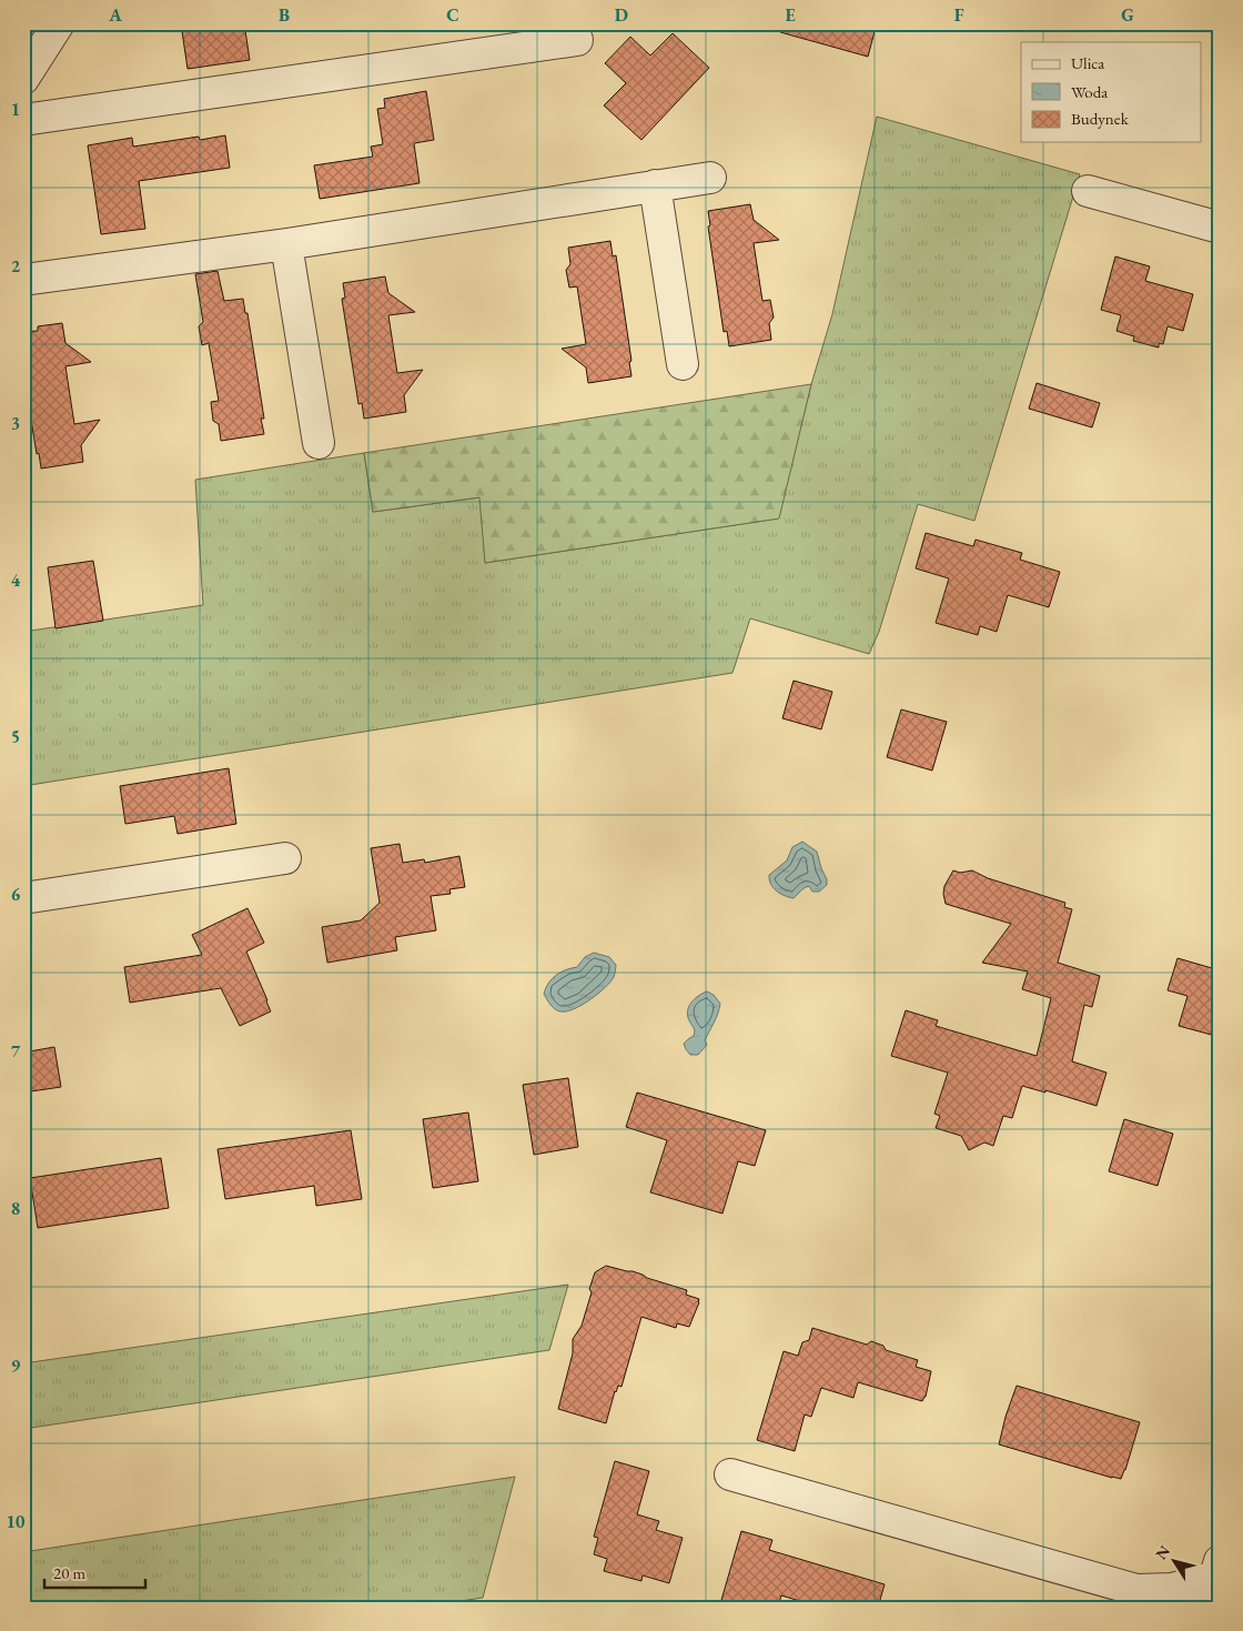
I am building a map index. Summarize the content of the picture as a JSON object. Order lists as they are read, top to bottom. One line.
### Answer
{"legend":["Ulica","Woda","Budynek"],"scale_bar":"20 m","north":"top left","grid":{"columns":["A","B","C","D","E","F","G"],"rows":["1","2","3","4","5","6","7","8","9","10"]}}
